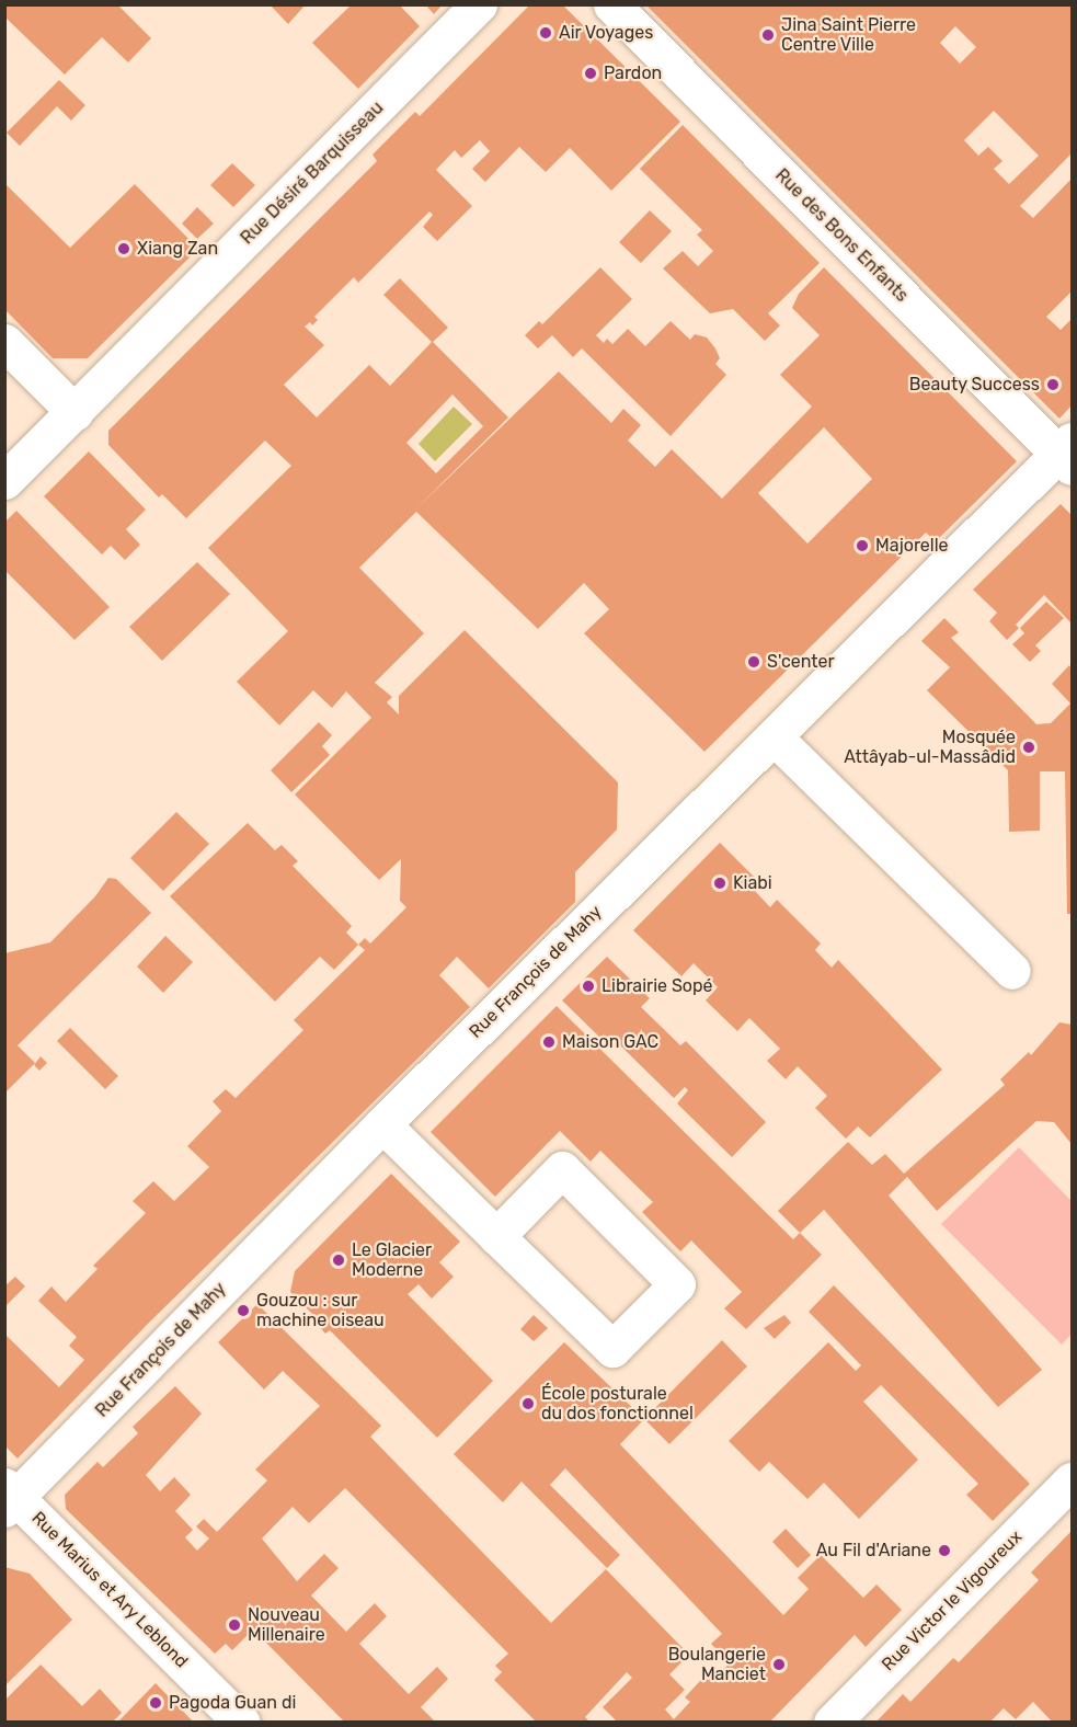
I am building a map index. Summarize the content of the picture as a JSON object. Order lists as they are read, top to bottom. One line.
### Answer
{"streets":{"street":["Rue Désiré Barquisseau","Rue des Bons Enfants","Rue François de Mahy","Rue Marius et Ary Leblond","Rue Victor le Vigoureux"]},"crossings":[["Rue des Bons Enfants","Rue François de Mahy"],["Rue François de Mahy","Rue Marius et Ary Leblond"]],"places":["Air Voyages","Jina Saint Pierre Centre Ville","Pardon","Xiang Zan","Beauty Success","Majorelle","S'center","Mosquée Attâyab-ul-Massâdid","Kiabi","Librairie Sopé","Maison GAC","Le Glacier Moderne","Gouzou : sur machine oiseau","École posturale du dos fonctionnel","Au Fil d'Ariane","Nouveau Millenaire","Boulangerie Manciet","Pagoda Guan di"]}
